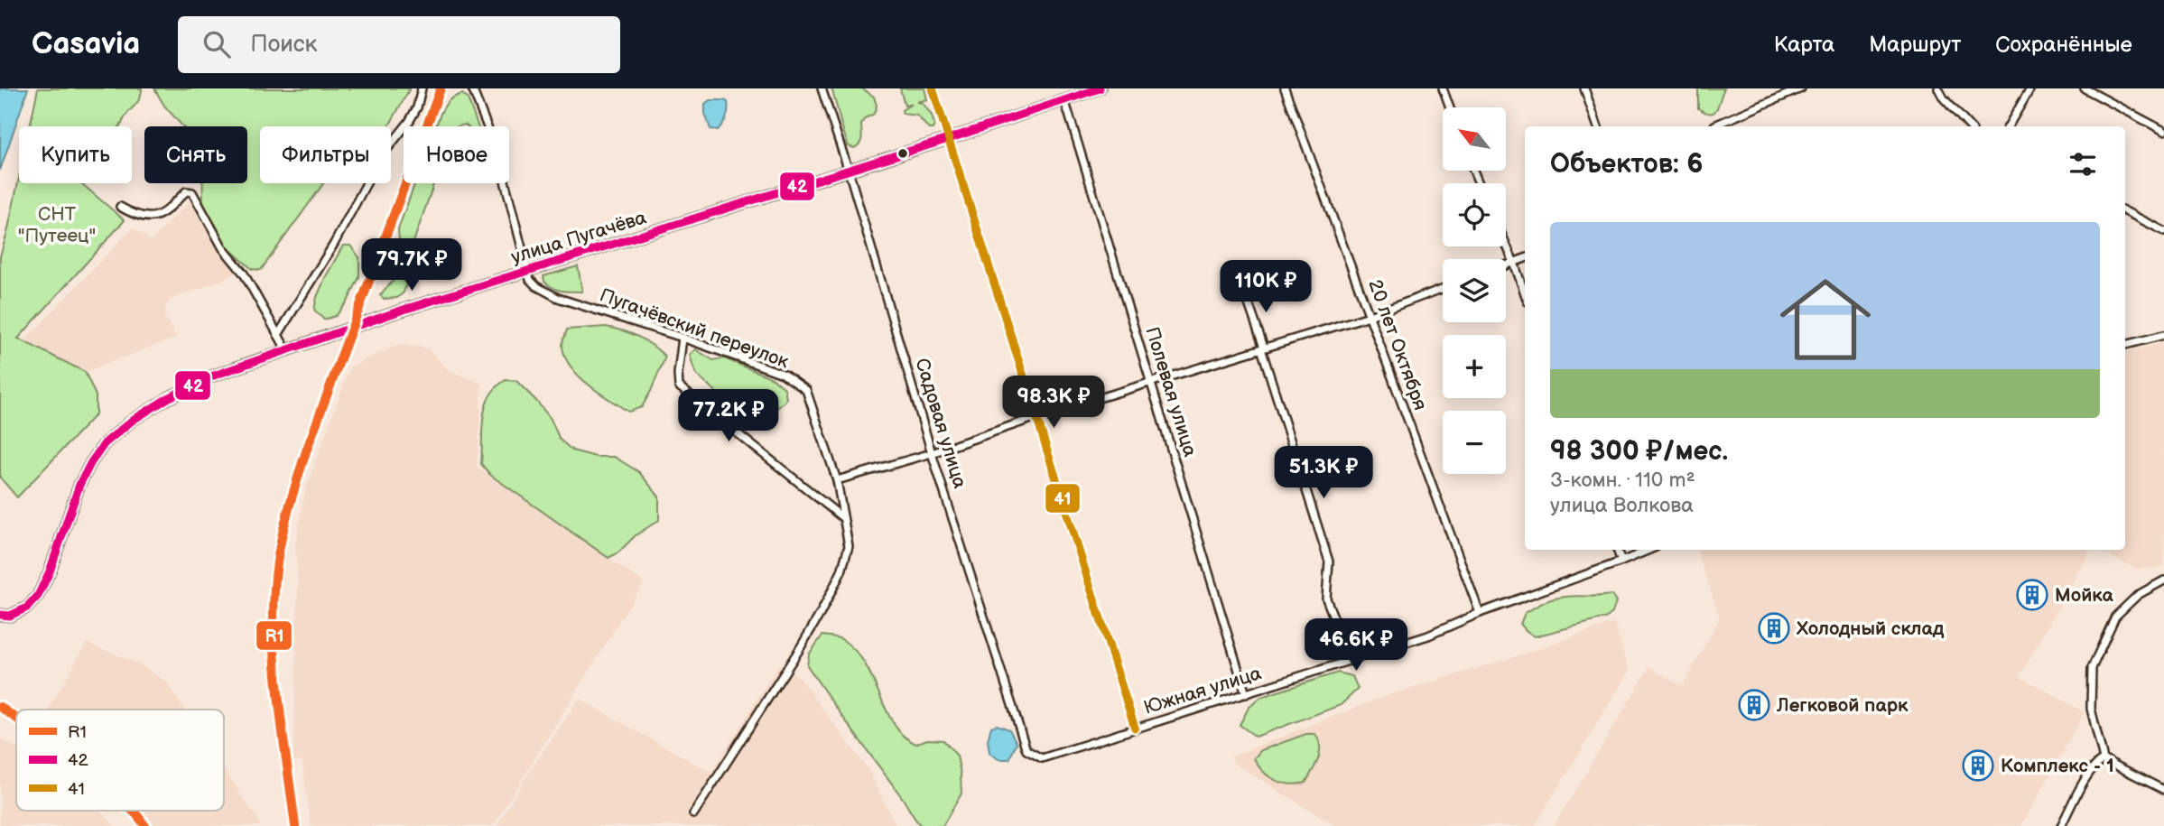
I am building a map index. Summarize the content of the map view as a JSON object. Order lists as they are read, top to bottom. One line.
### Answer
{"streets":{"street":["улица Пугачёва","Пугачёвский переулок","20 лет Октября","Полевая улица","Садовая улица","Южная улица"]},"crossings":[["улица Пугачёва","Пугачёвский переулок"],["улица Пугачёва","Полевая улица"],["улица Пугачёва","Садовая улица"],["20 лет Октября","Южная улица"],["Полевая улица","Южная улица"],["Садовая улица","Южная улица"]],"parks":["СНТ \"Путеец\""],"places":{"building":["Мойка","Холодный склад","Легковой парк","Комплекс - 1"]},"lines":["transit line R1","transit line 42","transit line 41"],"legend":["R1","42","41"],"north":"top left","page":{"header":"Casavia","search":"Поиск","nav":["Карта","Маршрут","Сохранённые"],"map_buttons":["+","−"],"chip":["Купить","Снять","Фильтры","Новое"],"heading":"Объектов: 6","list":[{"name":"98 300 ₽/мес.","note":"3-комн. · 110 m² · улица Волкова"}],"price":["79.7K ₽","110K ₽","98.3K ₽","77.2K ₽","51.3K ₽","46.6K ₽"]}}
